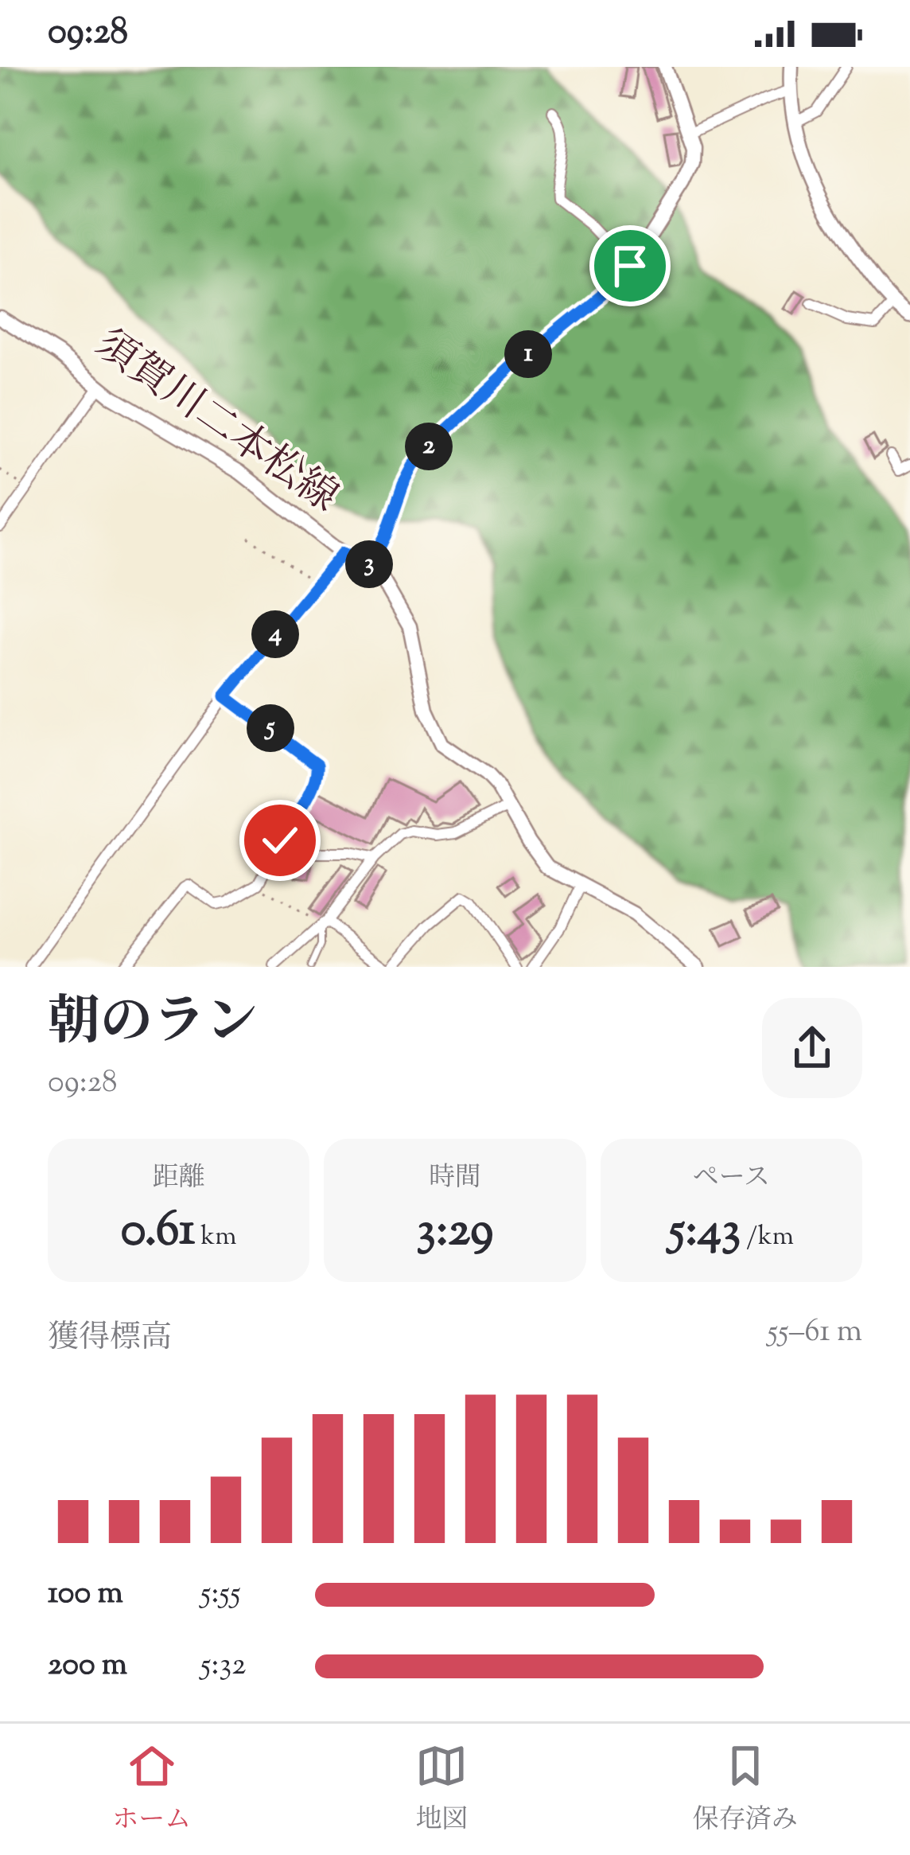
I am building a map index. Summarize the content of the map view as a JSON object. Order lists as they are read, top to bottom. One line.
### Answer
{"streets":{"main road":["須賀川二本松線"]},"page":{"status":"09:28","pins":["1","2","3","4","5"],"heading":["朝のラン","09:28"],"stats":[["距離","0.61 km"],["時間","3:29"],["ペース","5:43 /km"]],"chart":["獲得標高","55–61 m"],"list":[{"name":"100 m","note":"5:55"},{"name":"200 m","note":"5:32"}],"tabs":["ホーム","地図","保存済み"]}}
